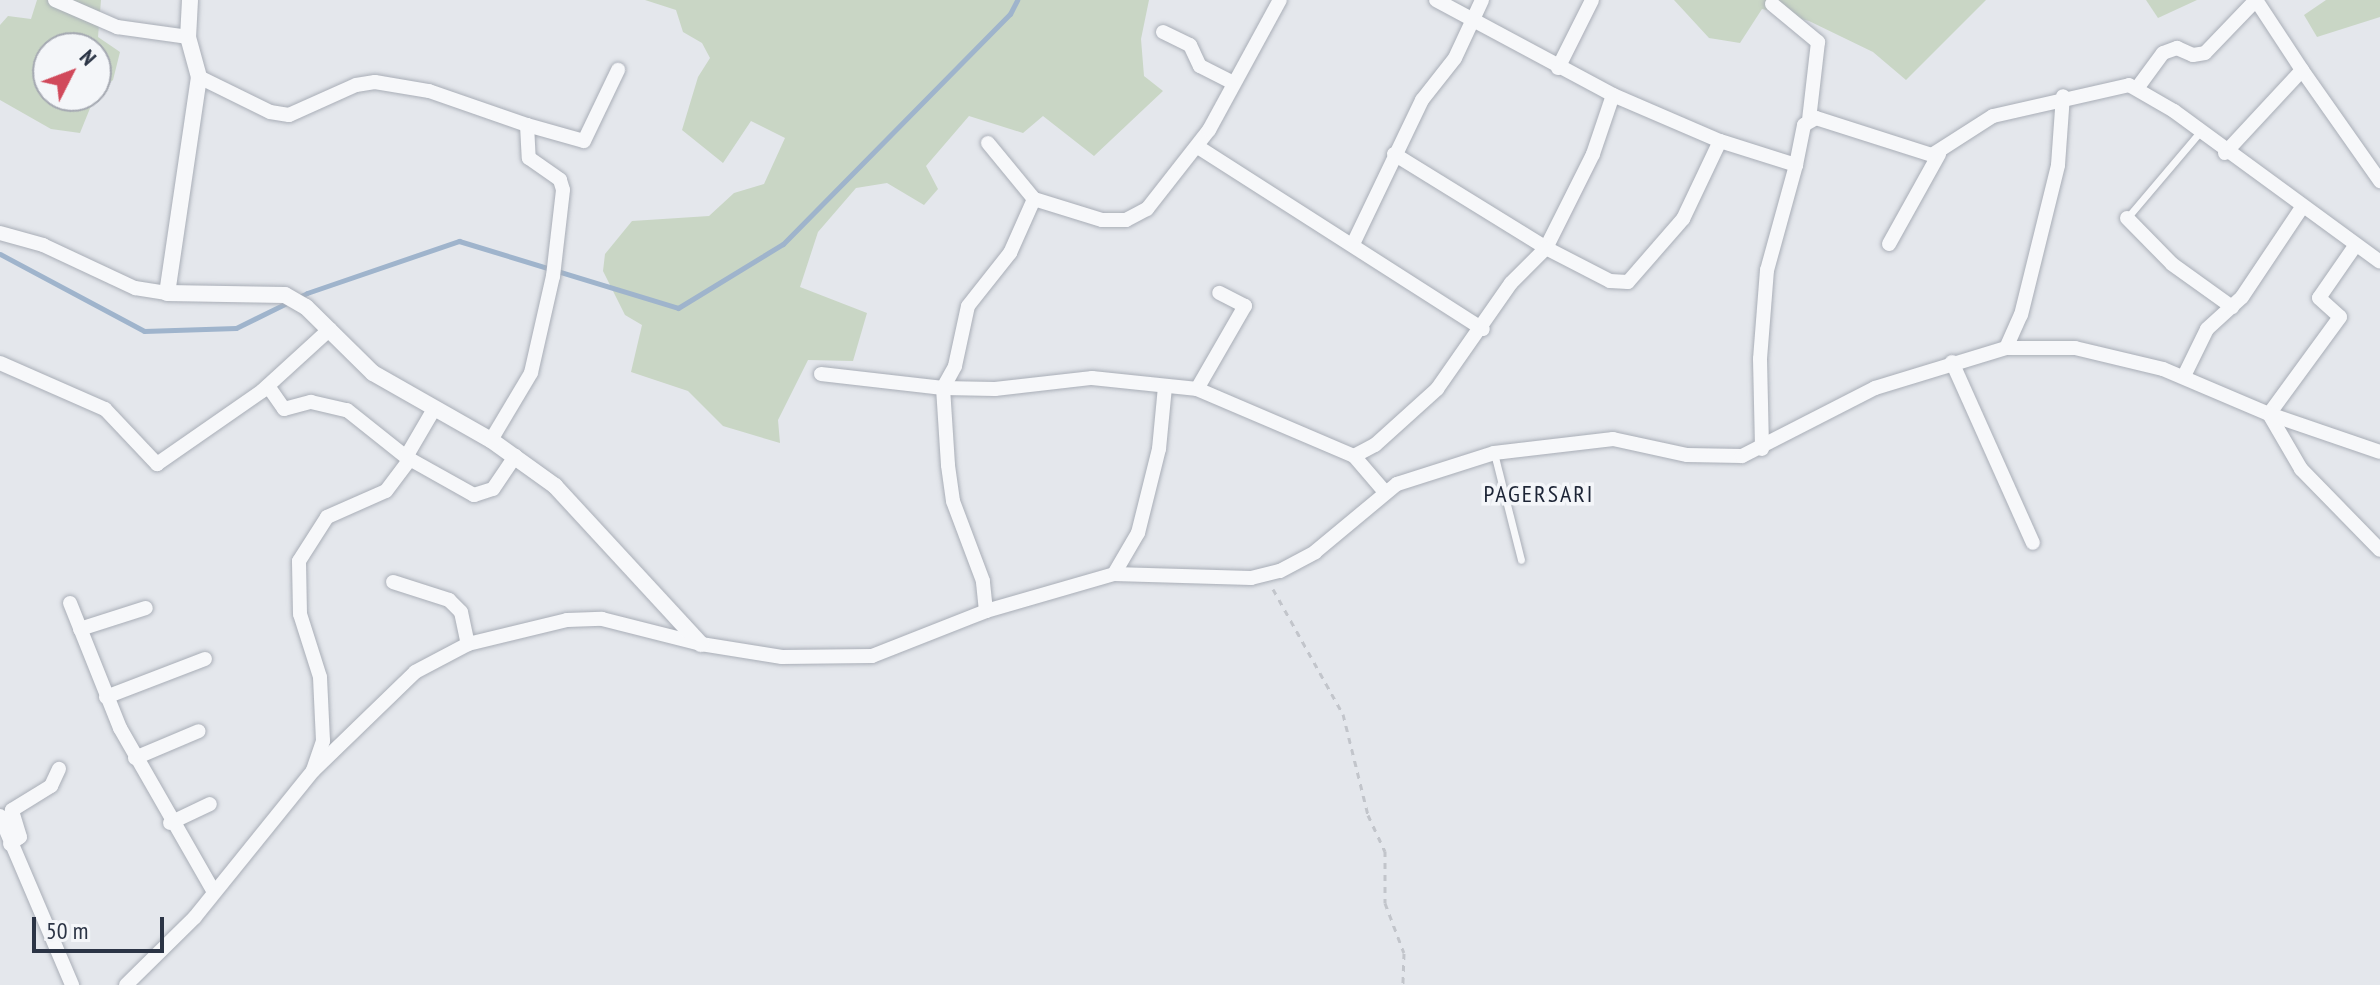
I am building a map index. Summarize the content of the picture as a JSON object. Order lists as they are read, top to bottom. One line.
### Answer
{"districts":["PAGERSARI"],"scale_bar":"50 m","north":"top right"}
